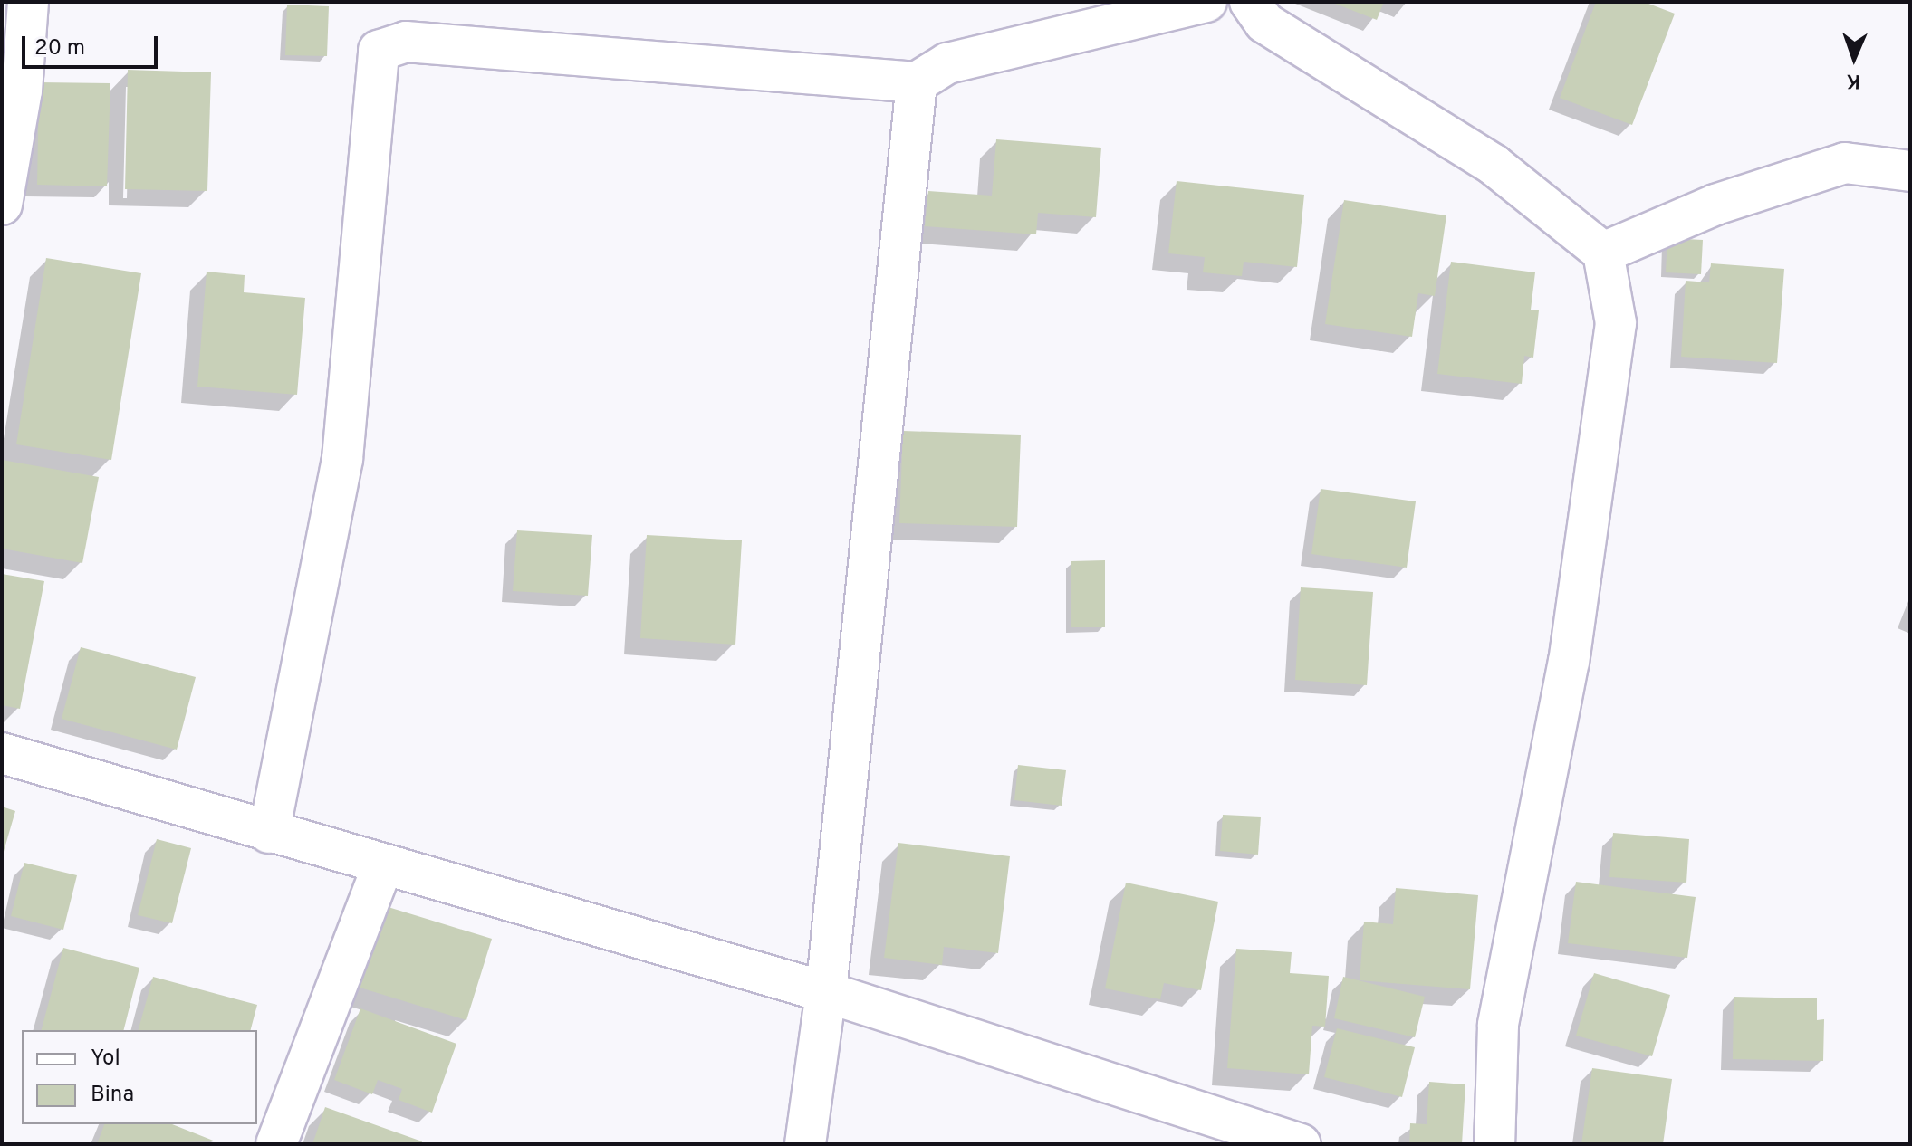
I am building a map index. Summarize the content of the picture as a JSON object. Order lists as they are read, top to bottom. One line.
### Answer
{"legend":["Yol","Bina"],"scale_bar":"20 m","north":"bottom"}
